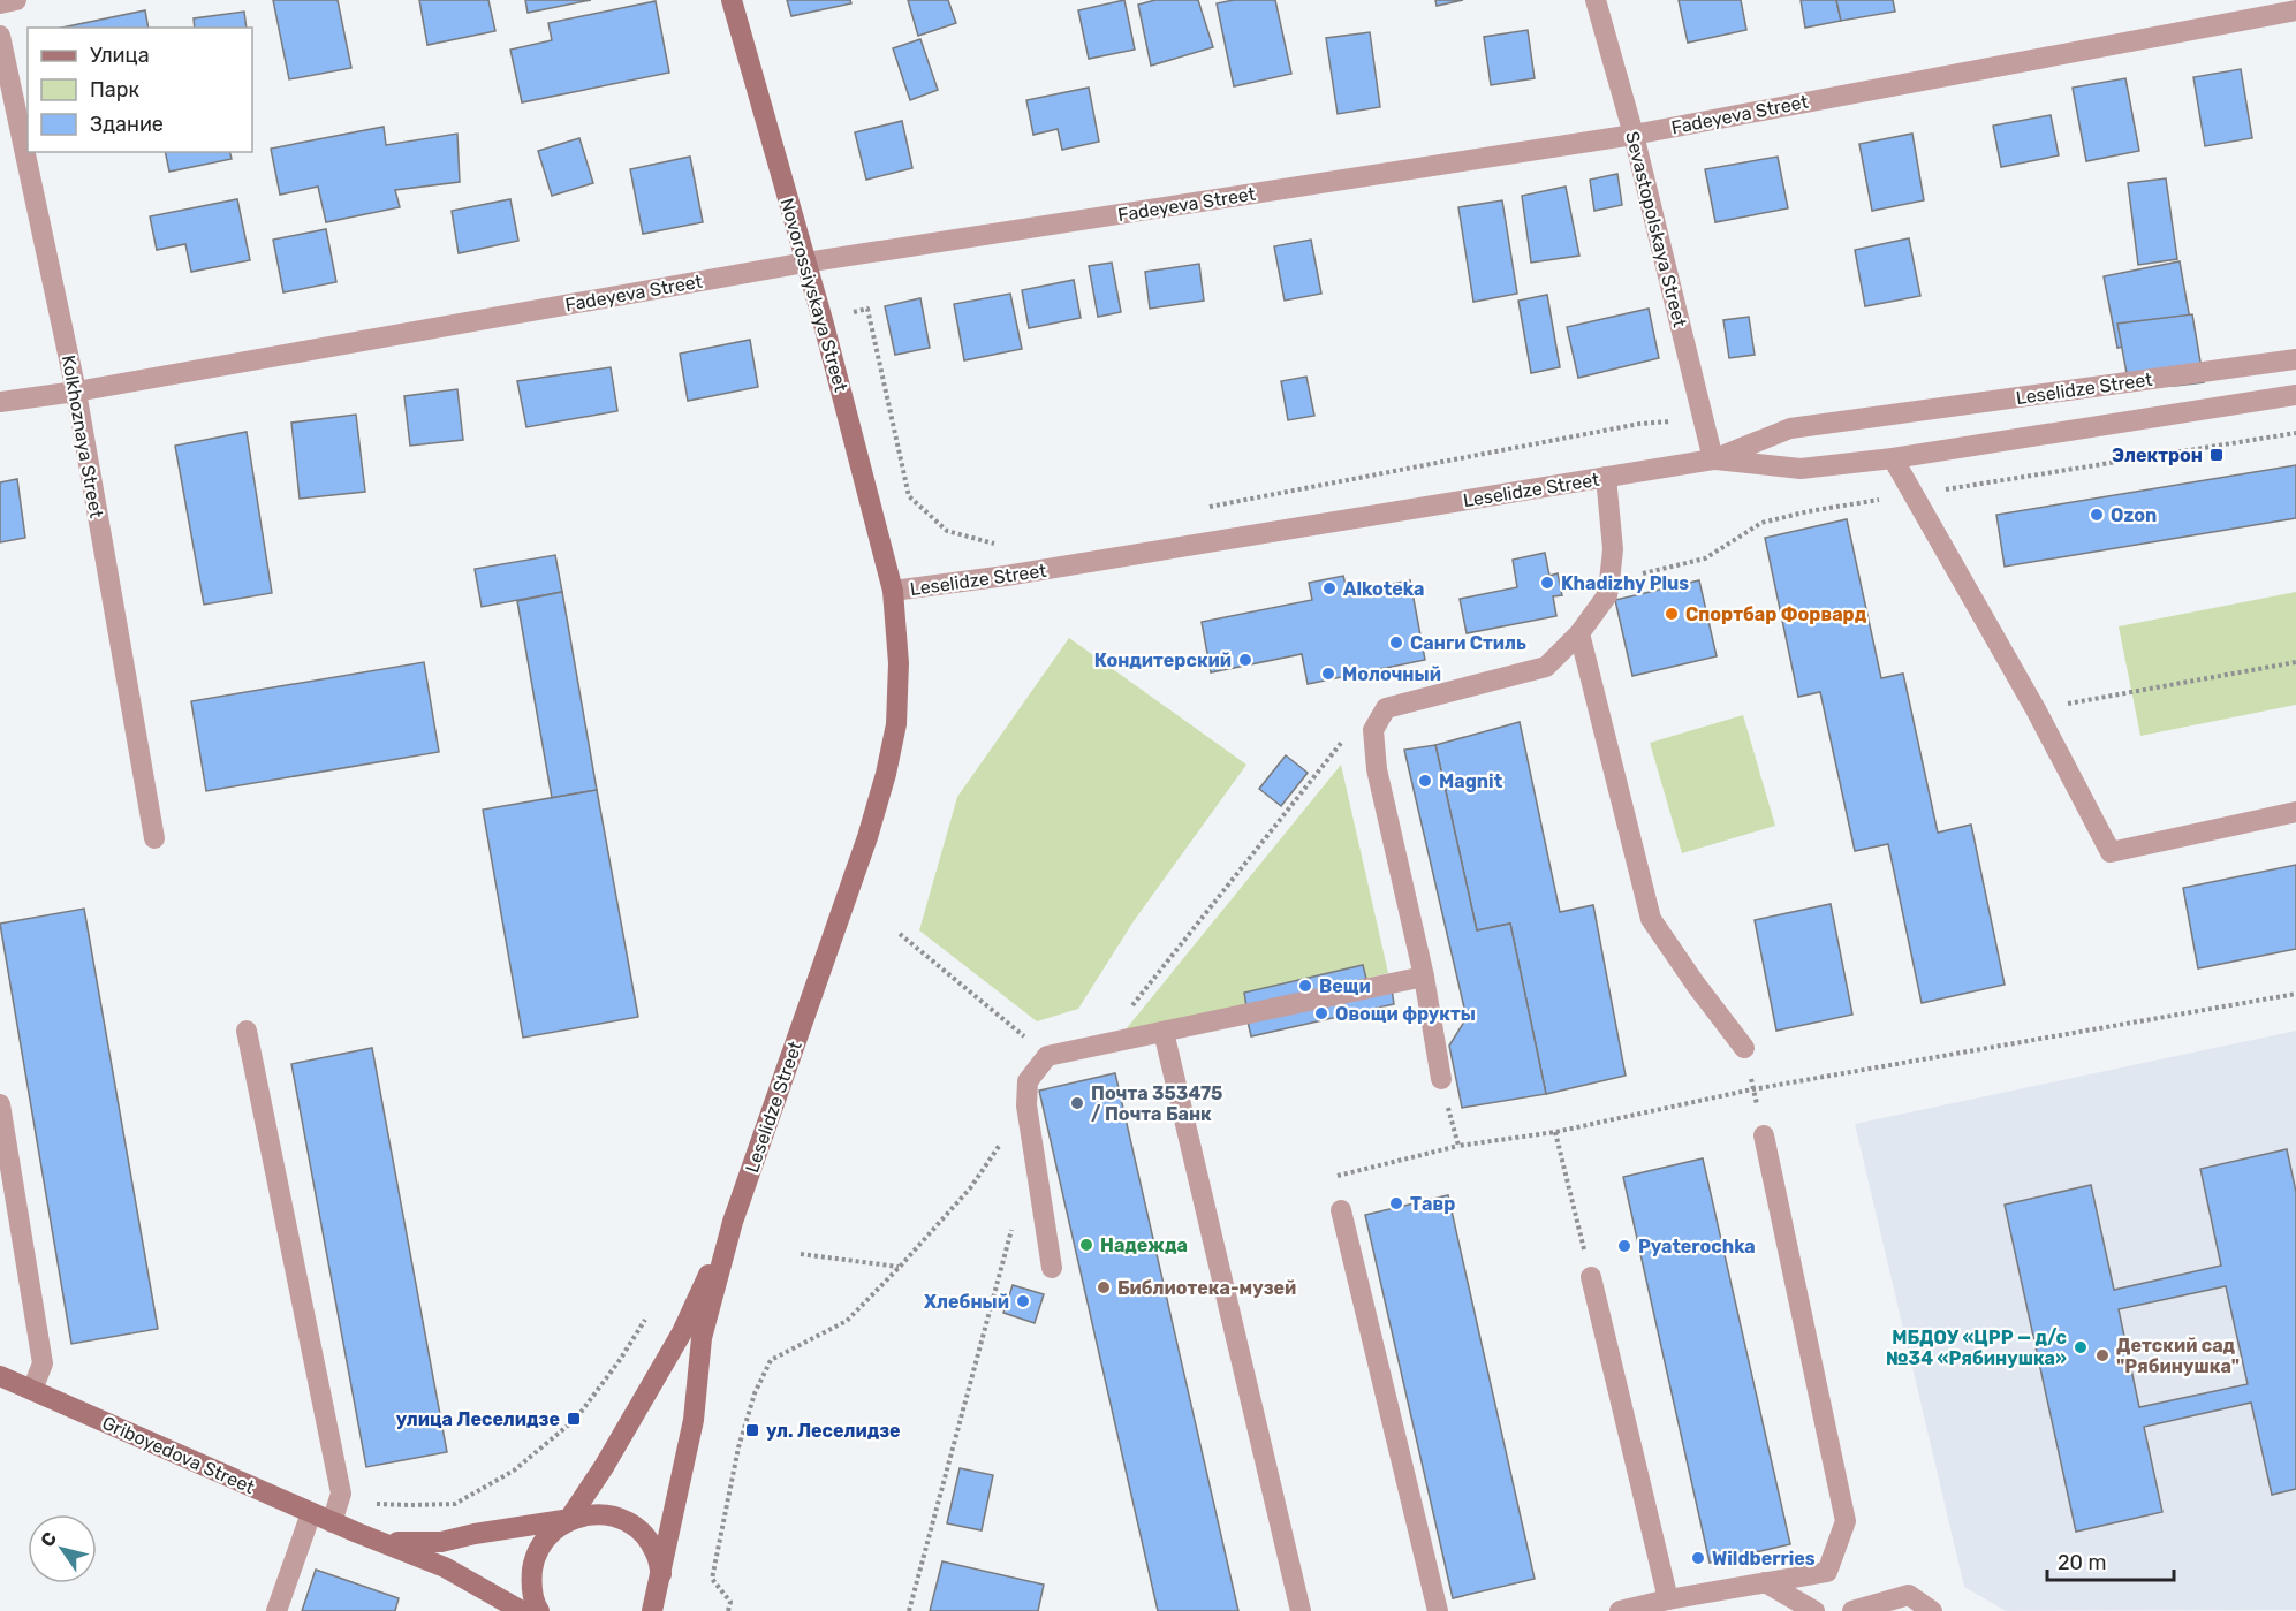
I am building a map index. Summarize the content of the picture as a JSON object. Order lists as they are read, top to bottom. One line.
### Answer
{"streets":{"street":["Fadeyeva Street","Sevastopolskaya Street","Novorossiyskaya Street","Leselidze Street","Kolkhoznaya Street","Griboyedova Street"]},"crossings":[["Fadeyeva Street","Sevastopolskaya Street"],["Fadeyeva Street","Novorossiyskaya Street"],["Fadeyeva Street","Kolkhoznaya Street"],["Sevastopolskaya Street","Leselidze Street"],["Novorossiyskaya Street","Leselidze Street"],["Leselidze Street","Griboyedova Street"]],"places":{"transit":["Электрон","улица Леселидзе","ул. Леселидзе"],"other":["Ozon","Khadizhy Plus","Alkoteka","Спортбар Форвард","Санги Стиль","Кондитерский","Молочный","Magnit","Вещи","Овощи фрукты","Почта 353475 / Почта Банк","Тавр","Надежда","Pyaterochka","Библиотека-музей","Хлебный","МБДОУ «ЦРР — д/с №34 «Рябинушка»","Детский сад \"Рябинушка\"","Wildberries"]},"legend":["Улица","Парк","Здание"],"scale_bar":"20 m","north":"top left"}
